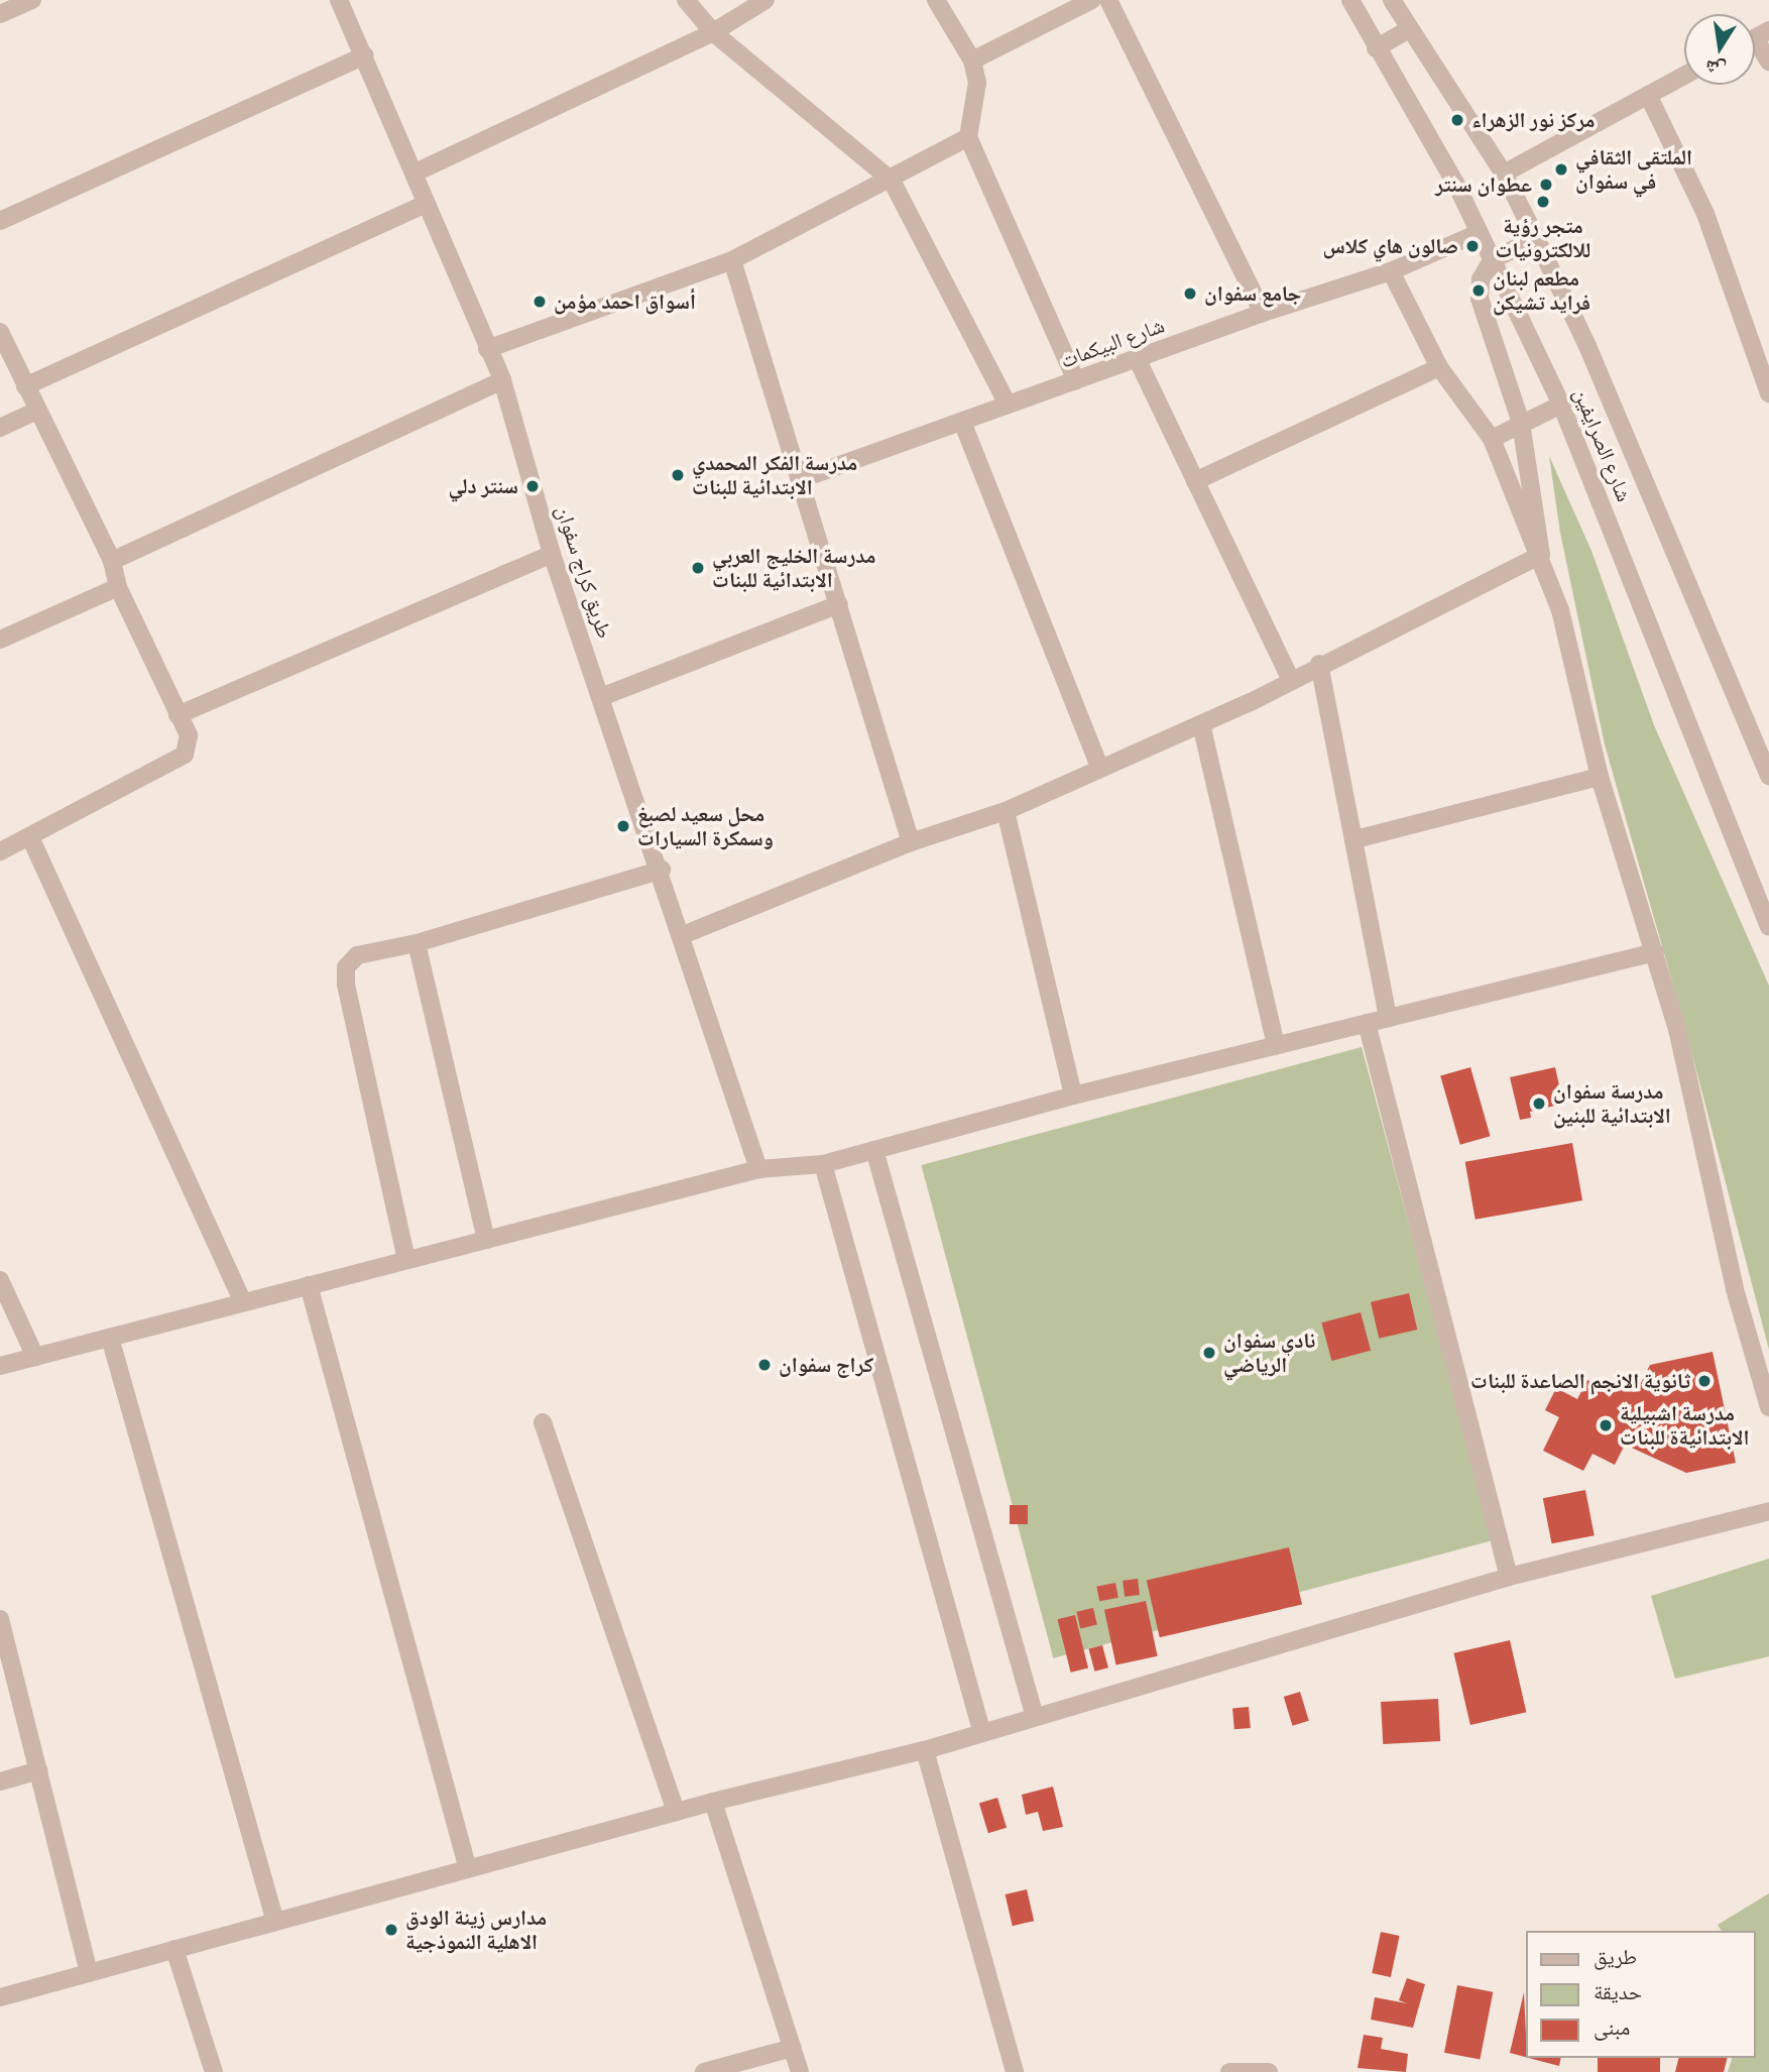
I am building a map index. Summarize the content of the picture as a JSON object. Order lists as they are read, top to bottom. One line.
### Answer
{"streets":{"street":["شارع البيكمات","شارع الصرايفين","طريق كراج سفوان"]},"crossings":[["شارع البيكمات","شارع الصرايفين"]],"places":["مركز نور الزهراء","الملتقى الثقافي في سفوان","عطوان سنتر","متجر رؤية للالكترونيات","صالون هاي كلاس","مطعم لبنان فرايد تشيكن","جامع سفوان","أسواق احمد مؤمن","مدرسة الفكر المحمدي الابتدائية للبنات","سنتر دلي","مدرسة الخليج العربي الابتدائية للبنات","محل سعيد لصبغ وسمكرة السيارات","مدرسة سفوان الابتدائية للبنين","نادي سفوان الرياضي","كراج سفوان","ثانوية الانجم الصاعدة للبنات","مدرسة اشبيلية الابتدائيةة للبنات","مدارس زينة الودق الاهلية النموذجية"],"legend":["طريق","حديقة","مبنى"],"north":"bottom"}
